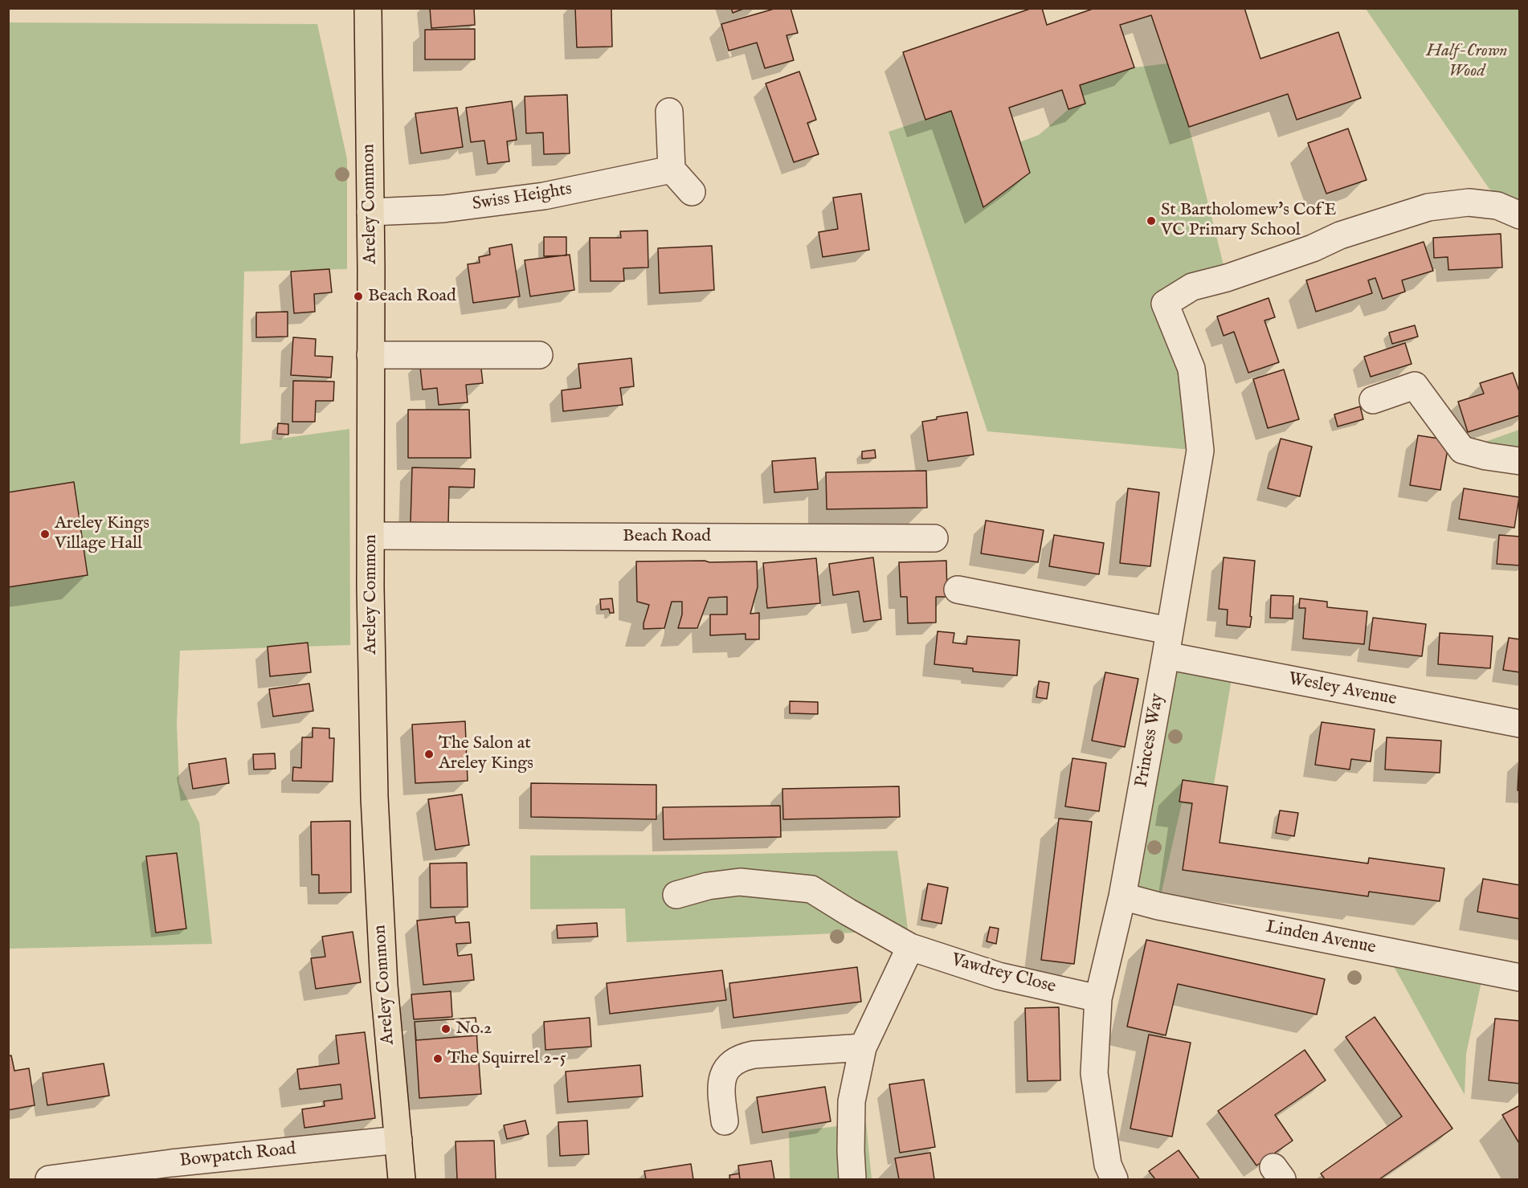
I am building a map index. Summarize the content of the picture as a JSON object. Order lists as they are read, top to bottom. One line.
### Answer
{"streets":{"main road":["Areley Common"],"street":["Swiss Heights","Beach Road","Wesley Avenue","Princess Way","Linden Avenue","Vawdrey Close","Bowpatch Road"]},"crossings":[["Swiss Heights","Areley Common"],["Areley Common","Beach Road"],["Areley Common","Bowpatch Road"],["Wesley Avenue","Princess Way"],["Princess Way","Linden Avenue"],["Princess Way","Vawdrey Close"]],"parks":["Half-Crown Wood"],"places":["St Bartholomew's CofE VC Primary School","Beach Road","Areley Kings Village Hall","The Salon at Areley Kings","No.2","The Squirrel 2-5"]}
